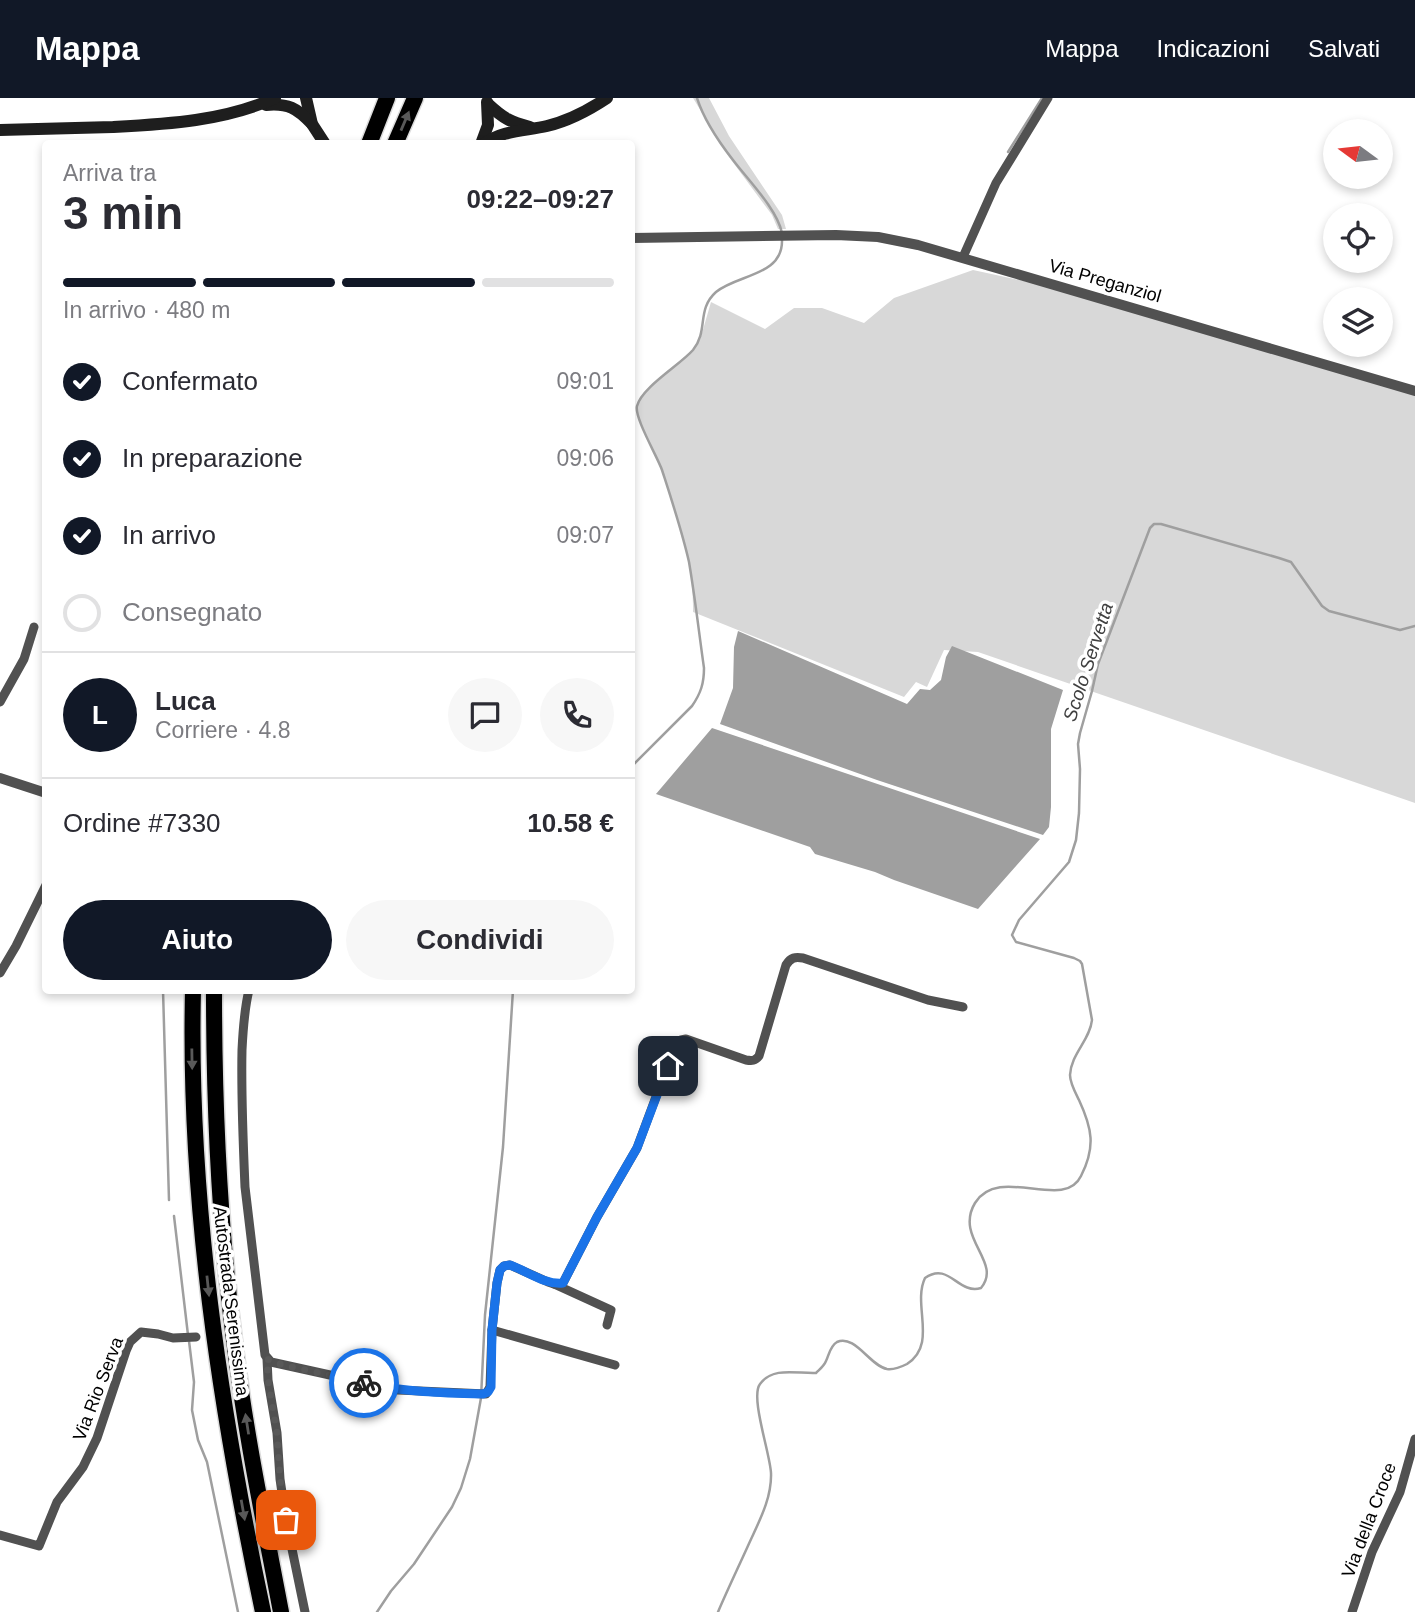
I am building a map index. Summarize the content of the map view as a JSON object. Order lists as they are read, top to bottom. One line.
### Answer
{"streets":{"highway":["Autostrada Serenissima"],"street":["Via Preganziol","Via Rio Serva","Via della Croce"]},"water":["Scolo Servetta"],"north":"left","page":{"header":"Mappa","nav":["Mappa","Indicazioni","Salvati"],"heading":["3 min","Arriva tra","09:22–09:27"],"panel":["Luca","Corriere · 4.8","Ordine #7330","10.58 €"],"bar":"In arrivo · 480 m","list":[["Confermato","09:01"],["In preparazione","09:06"],["In arrivo","09:07"],"Consegnato"],"round":"L","buttons":["Aiuto","Condividi"]}}
